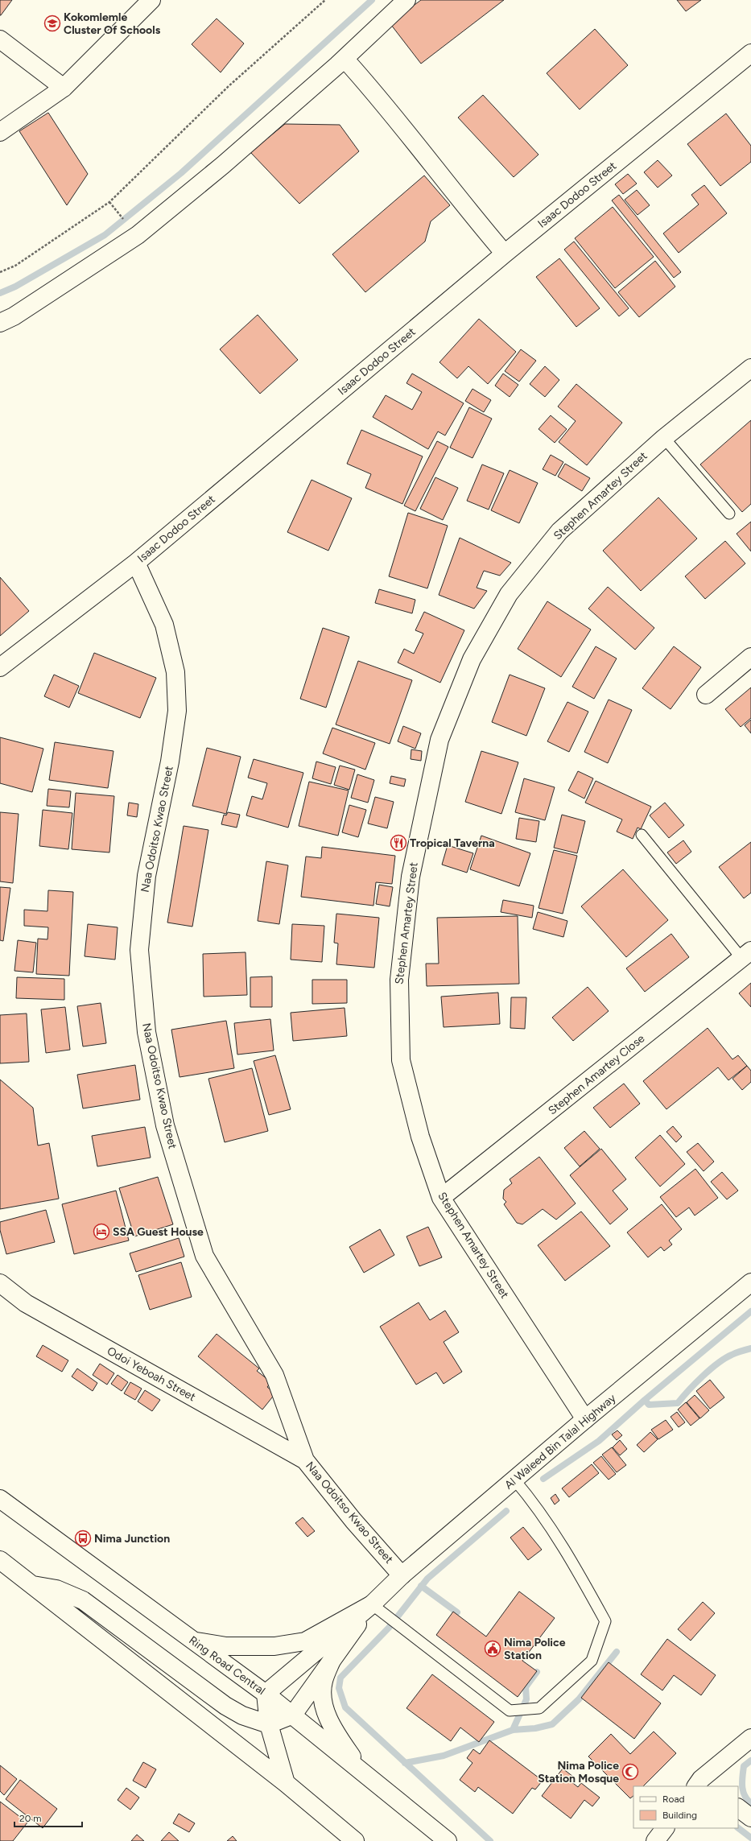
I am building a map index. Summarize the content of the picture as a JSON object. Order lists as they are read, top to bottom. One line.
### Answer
{"streets":{"street":["Isaac Dodoo Street","Stephen Amartey Street","Naa Odoitso Kwao Street","Stephen Amartey Close","Odoi Yeboah Street","Al Waleed Bin Talal Highway","Ring Road Central"]},"crossings":[["Isaac Dodoo Street","Naa Odoitso Kwao Street"],["Stephen Amartey Street","Stephen Amartey Close"],["Stephen Amartey Street","Al Waleed Bin Talal Highway"],["Naa Odoitso Kwao Street","Odoi Yeboah Street"],["Naa Odoitso Kwao Street","Al Waleed Bin Talal Highway"],["Al Waleed Bin Talal Highway","Ring Road Central"]],"places":{"school or university":["Kokomlemle Cluster Of Schools"],"restaurant":["Tropical Taverna"],"hotel":["SSA Guest House"],"bus stop":["Nima Junction"],"public building":["Nima Police Station"],"mosque":["Nima Police Station Mosque"]},"legend":["Road","Building"],"scale_bar":"20 m"}
